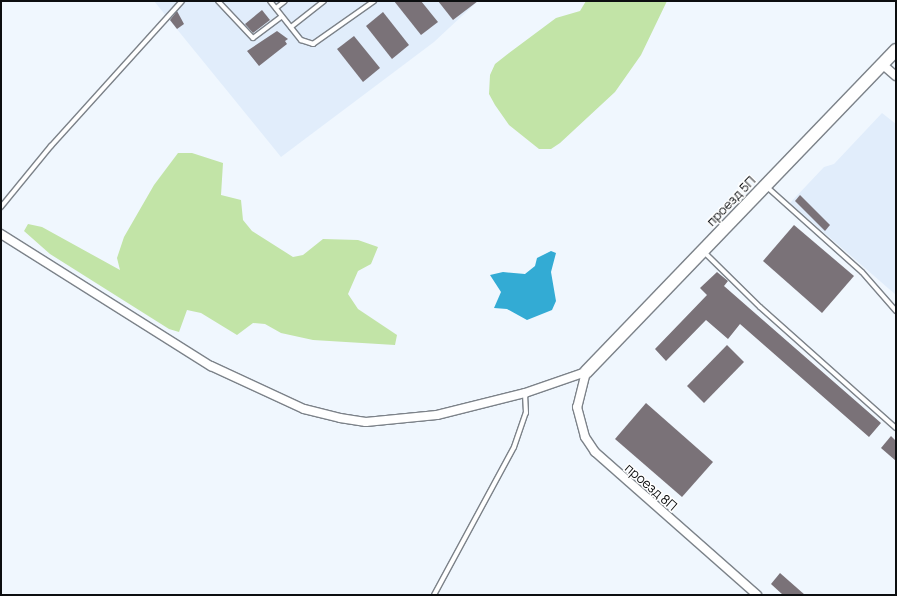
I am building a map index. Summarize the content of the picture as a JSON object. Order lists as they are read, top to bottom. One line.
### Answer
{"streets":{"street":["проезд 5П","проезд 8П"]},"crossings":[["проезд 5П","проезд 8П"]]}
